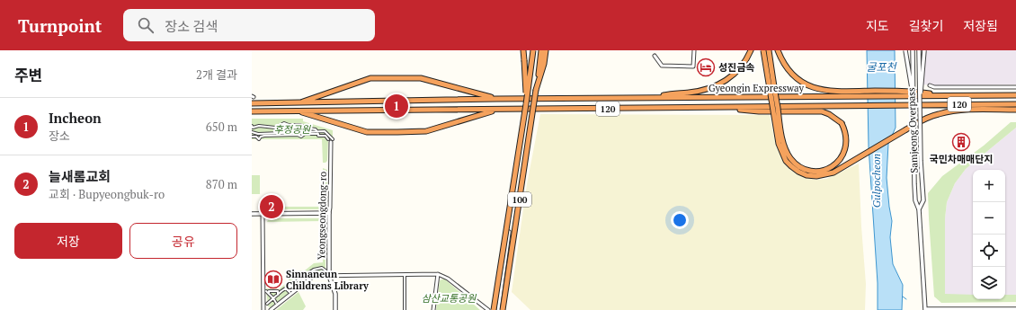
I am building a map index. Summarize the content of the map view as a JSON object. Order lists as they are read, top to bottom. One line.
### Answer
{"streets":{"highway":["Gyeongin Expressway","120","100"],"street":["Samjeong Overpass","Yeongseongdong-ro"]},"water":["굴포천","Gulpocheon"],"parks":["후정공원","삼산교통공원"],"places":{"hotel":["성진금속"],"building":["국민차매매단지"],"library":["Sinnaneun Childrens Library"]},"page":{"header":"Turnpoint","search":"장소 검색","nav":["지도","길찾기","저장됨"],"heading":["주변","2개 결과"],"pins":["1","2"],"list":[{"mark":"1","name":"Incheon","note":"장소","value":"650 m"},{"mark":"2","name":"늘새롬교회","note":"교회 · Bupyeongbuk-ro","value":"870 m"}],"map_buttons":["+","−"],"buttons":["저장","공유"]}}
